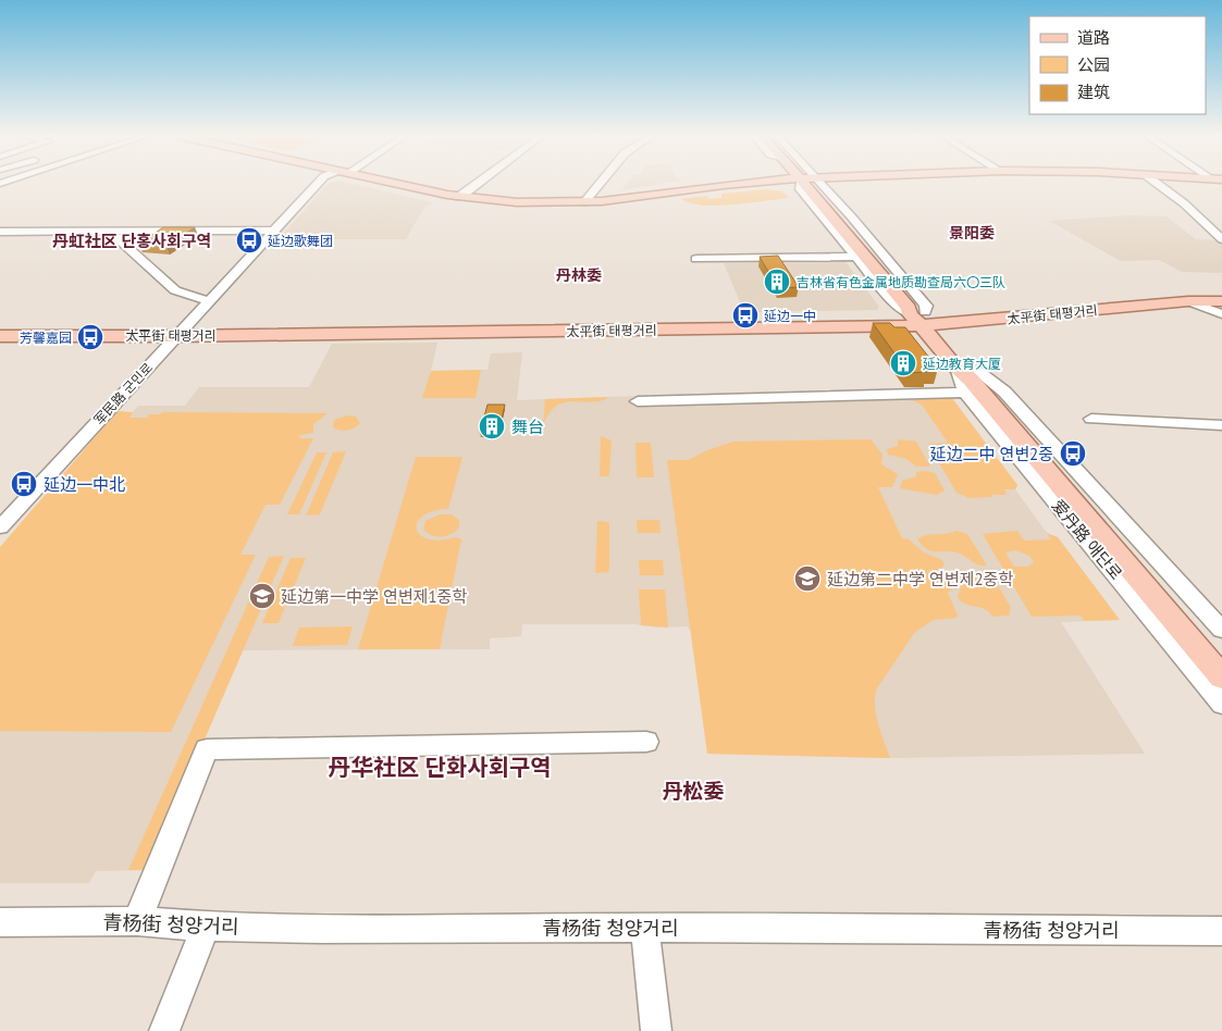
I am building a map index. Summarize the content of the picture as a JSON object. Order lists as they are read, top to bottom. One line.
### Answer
{"streets":{"main road":["太平街 태평거리","爱丹路 애단로"],"street":["军民路 군민로","青杨街 청양거리"]},"crossings":[["太平街 태평거리","军民路 군민로"],["太平街 태평거리","爱丹路 애단로"]],"districts":["景阳委","丹虹社区 단홍사회구역","丹林委","丹华社区 단화사회구역","丹松委"],"places":{"bus stop":["延边歌舞团","延边一中","芳馨嘉园","延边二中 연변2중","延边一中北"],"building":["吉林省有色金属地质勘查局六〇三队","延边教育大厦","舞台"],"school or university":["延边第二中学 연변제2중학","延边第一中学 연변제1중학"]},"legend":["道路","公园","建筑"]}
